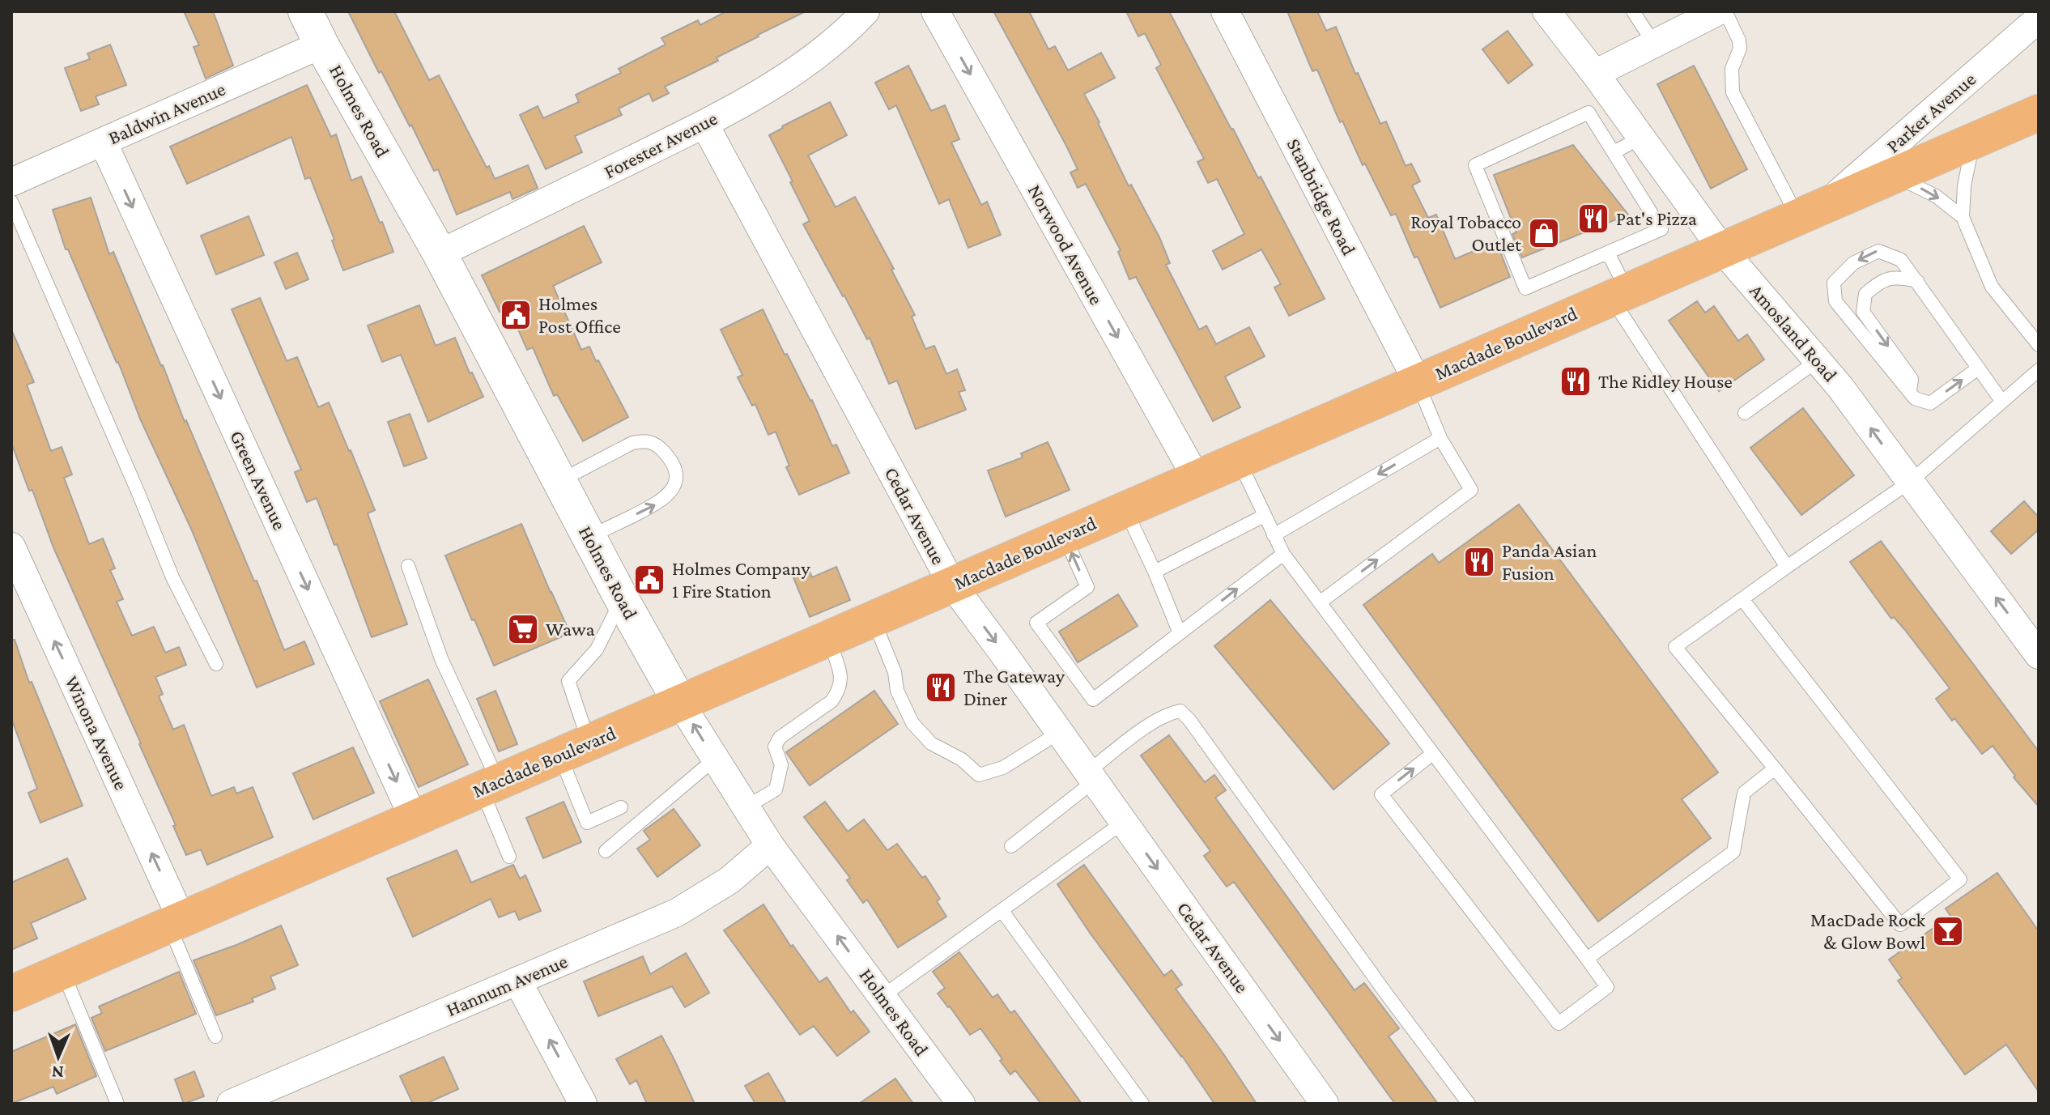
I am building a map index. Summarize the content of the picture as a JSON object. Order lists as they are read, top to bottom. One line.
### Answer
{"streets":{"main road":["Macdade Boulevard"],"street":["Holmes Road","Parker Avenue","Baldwin Avenue","Forester Avenue","Stanbridge Road","Norwood Avenue","Amosland Road","Green Avenue","Cedar Avenue","Winona Avenue","Hannum Avenue"]},"crossings":[["Holmes Road","Baldwin Avenue"],["Holmes Road","Forester Avenue"],["Holmes Road","Macdade Boulevard"],["Holmes Road","Hannum Avenue"],["Parker Avenue","Macdade Boulevard"],["Baldwin Avenue","Green Avenue"],["Forester Avenue","Cedar Avenue"],["Stanbridge Road","Macdade Boulevard"],["Norwood Avenue","Macdade Boulevard"],["Amosland Road","Macdade Boulevard"],["Macdade Boulevard","Green Avenue"],["Macdade Boulevard","Cedar Avenue"],["Macdade Boulevard","Winona Avenue"]],"one_way":["Norwood Avenue","Amosland Road","Green Avenue","Cedar Avenue","Winona Avenue"],"places":{"restaurant":["Pat's Pizza","The Ridley House","Panda Asian Fusion","The Gateway Diner"],"shop":["Royal Tobacco Outlet"],"public building":["Holmes Post Office","Holmes Company 1 Fire Station"],"supermarket":["Wawa"],"bar":["MacDade Rock & Glow Bowl"]},"north":"bottom"}
